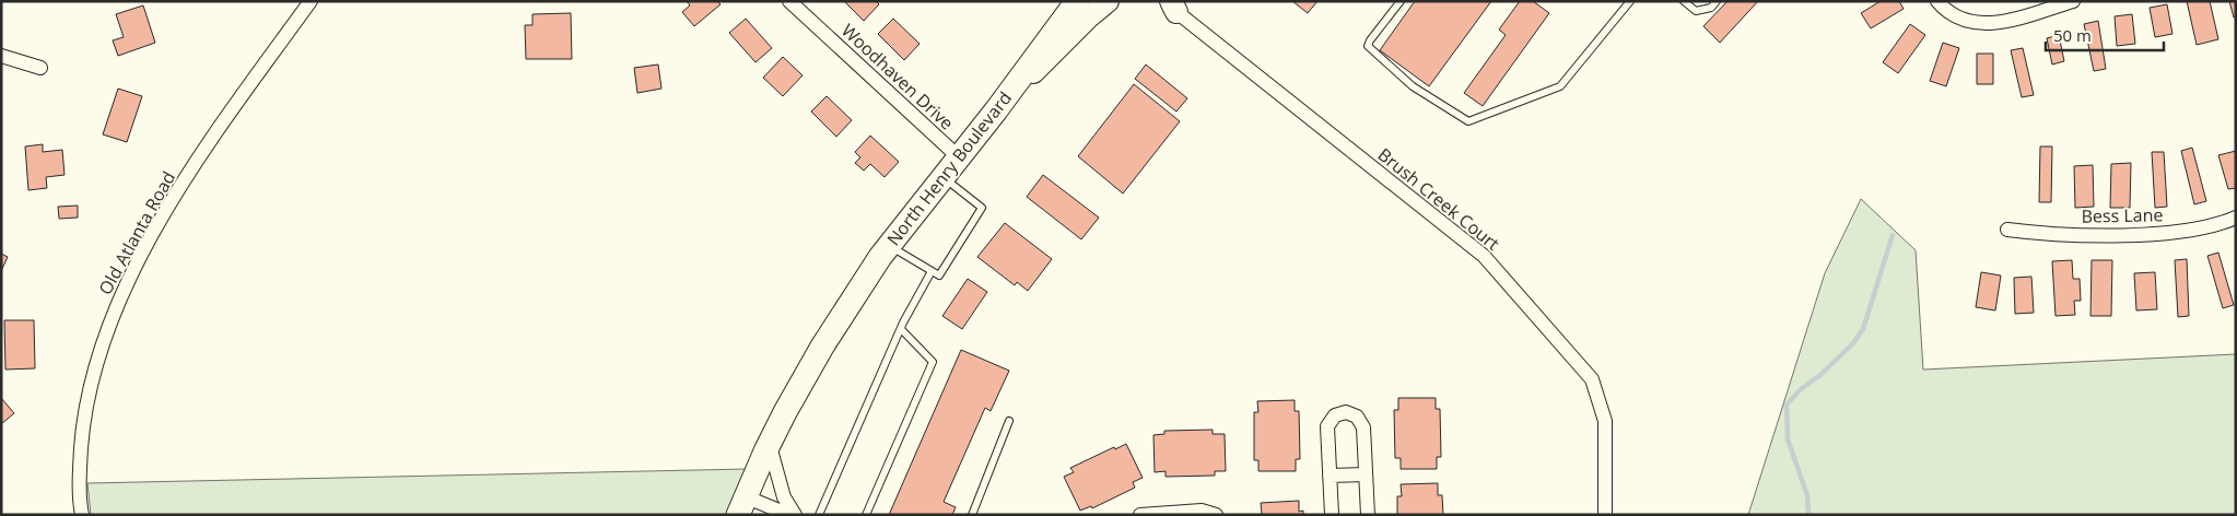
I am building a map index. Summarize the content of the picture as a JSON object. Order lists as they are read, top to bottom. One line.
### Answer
{"streets":{"highway":["North Henry Boulevard"],"street":["Woodhaven Drive","Brush Creek Court","Bess Lane","Old Atlanta Road"]},"crossings":[["Woodhaven Drive","North Henry Boulevard"]],"scale_bar":"50 m"}
